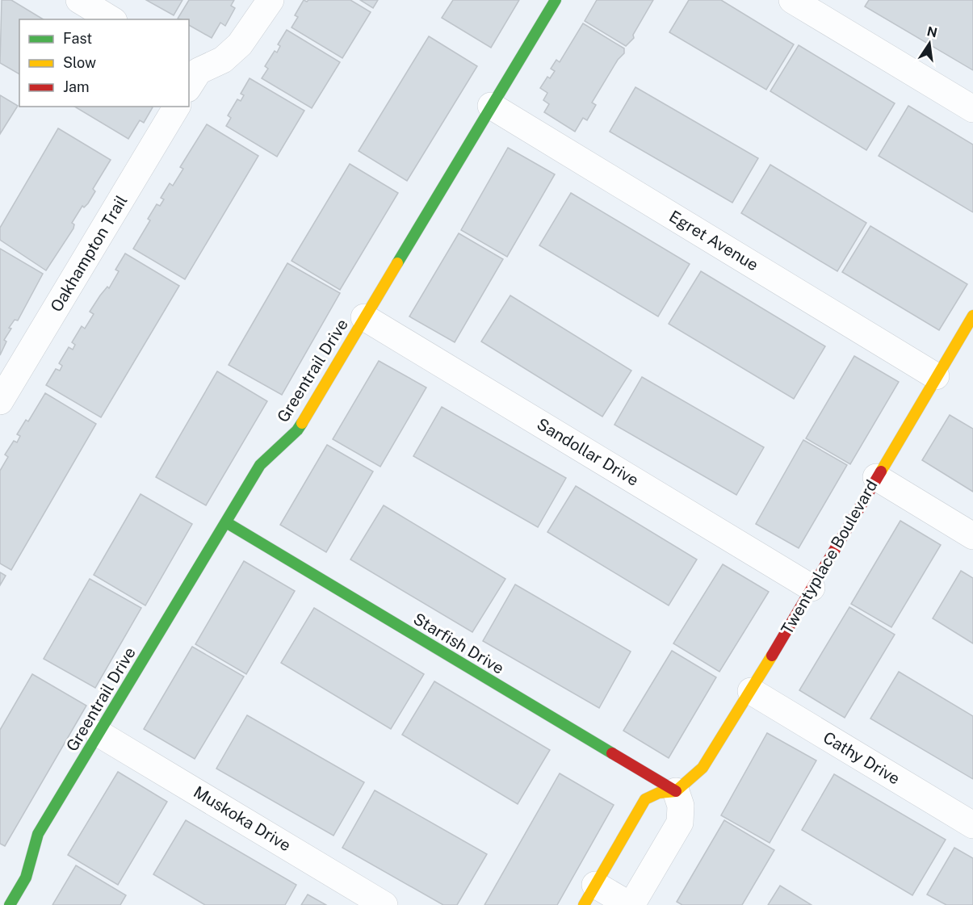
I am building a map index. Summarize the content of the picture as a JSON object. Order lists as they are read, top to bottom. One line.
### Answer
{"streets":{"street":["Egret Avenue","Oakhampton Trail","Greentrail Drive","Sandollar Drive","Twentyplace Boulevard","Starfish Drive","Cathy Drive","Muskoka Drive"]},"crossings":[["Egret Avenue","Greentrail Drive"],["Egret Avenue","Twentyplace Boulevard"],["Greentrail Drive","Sandollar Drive"],["Greentrail Drive","Starfish Drive"],["Greentrail Drive","Muskoka Drive"],["Sandollar Drive","Twentyplace Boulevard"],["Twentyplace Boulevard","Starfish Drive"],["Twentyplace Boulevard","Cathy Drive"]],"legend":["Fast","Slow","Jam"],"north":"top"}
